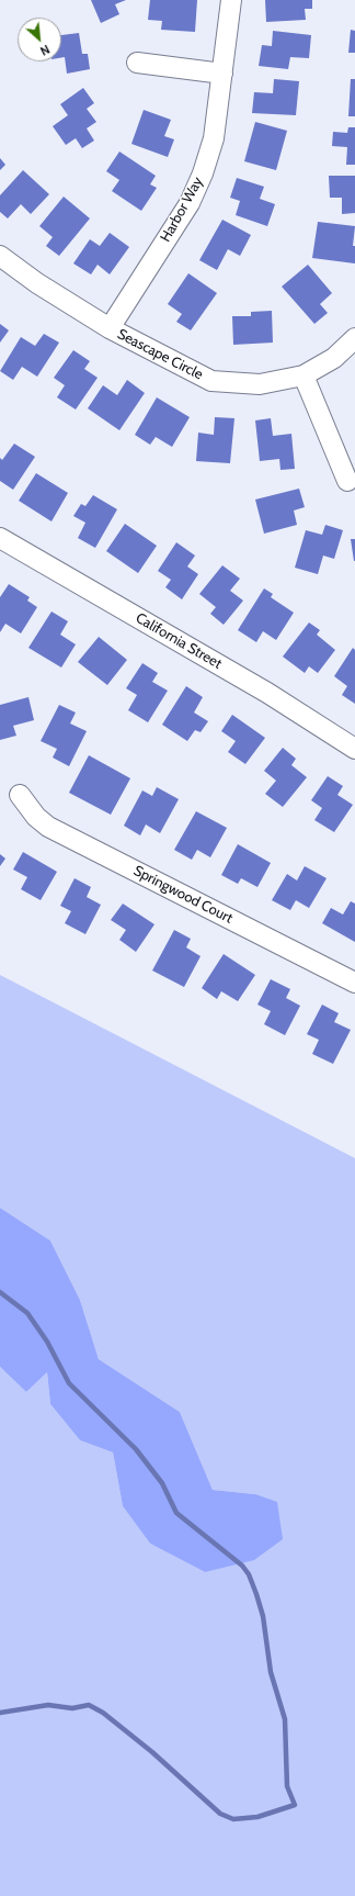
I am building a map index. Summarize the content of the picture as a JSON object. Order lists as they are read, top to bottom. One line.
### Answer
{"streets":{"street":["Harbor Way","Seascape Circle","California Street","Springwood Court"]},"crossings":[["Harbor Way","Seascape Circle"]],"north":"bottom right"}
